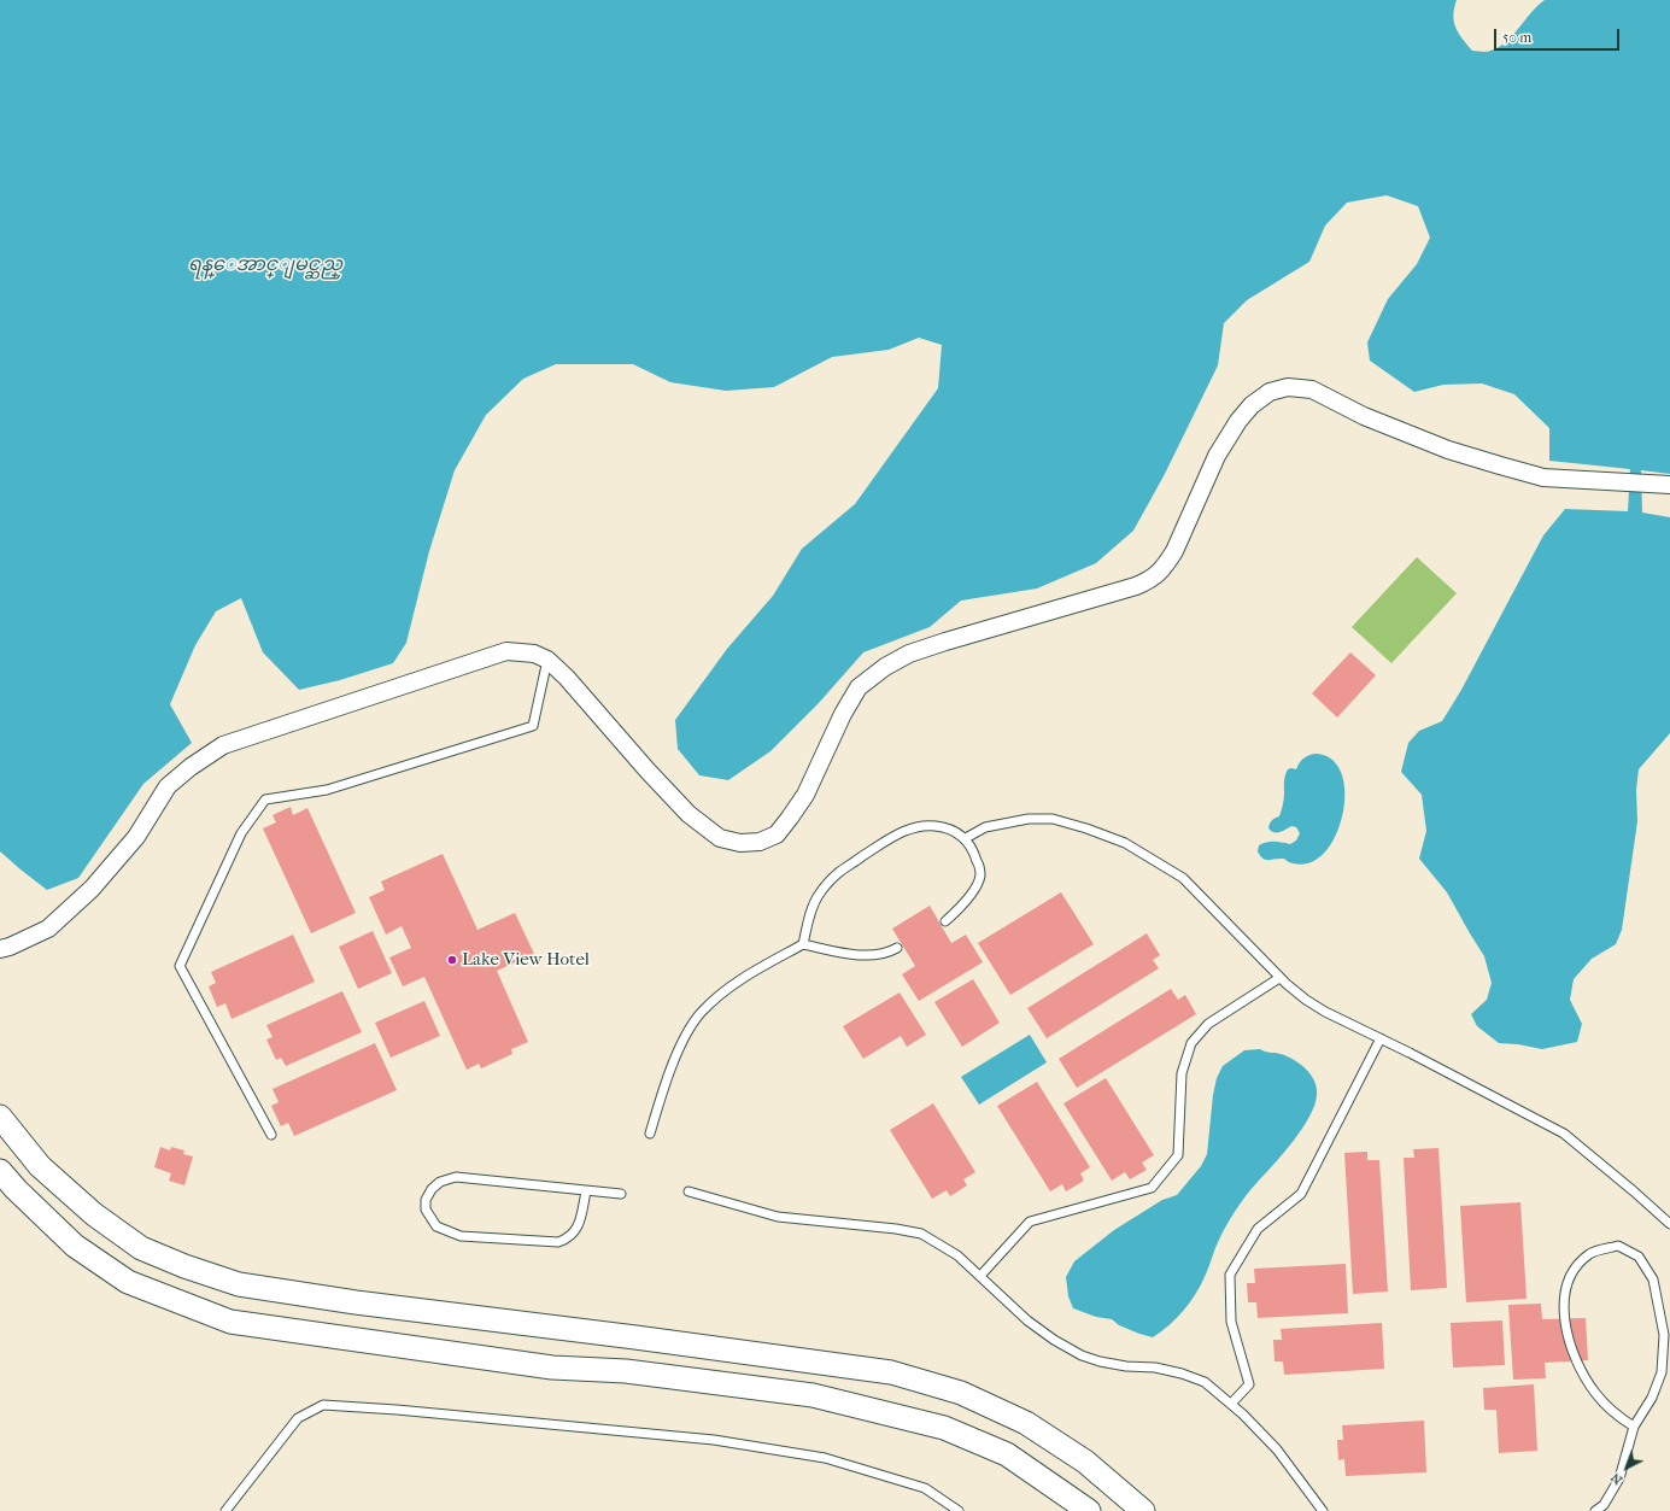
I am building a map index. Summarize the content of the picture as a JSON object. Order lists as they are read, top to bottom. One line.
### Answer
{"water":["ရန္ေအာင္ျမင္ဆည္"],"places":["Lake View Hotel"],"scale_bar":"50 m","north":"bottom left"}
